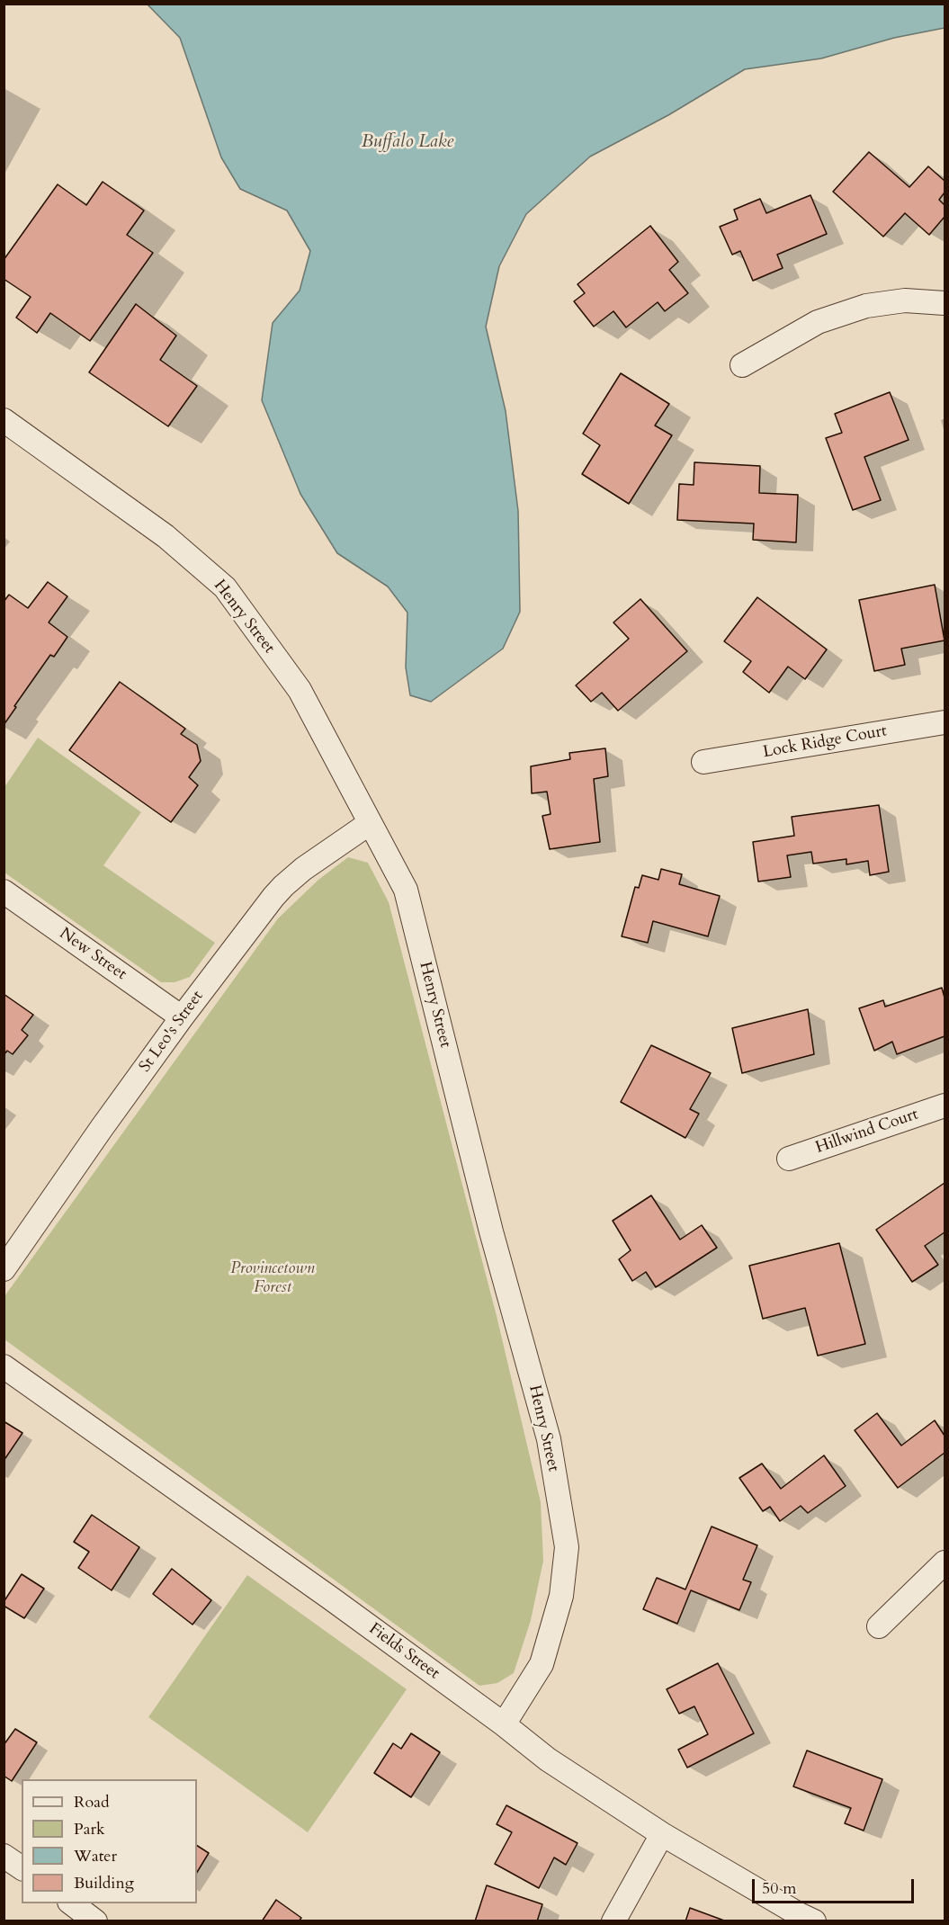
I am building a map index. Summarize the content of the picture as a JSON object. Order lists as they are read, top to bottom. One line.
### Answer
{"streets":{"street":["Henry Street","Lock Ridge Court","New Street","St Leo's Street","Hillwind Court","Fields Street"]},"crossings":[["Henry Street","St Leo's Street"],["Henry Street","Fields Street"],["New Street","St Leo's Street"]],"water":["Buffalo Lake"],"parks":["Provincetown Forest"],"legend":["Road","Park","Water","Building"],"scale_bar":"50 m"}
